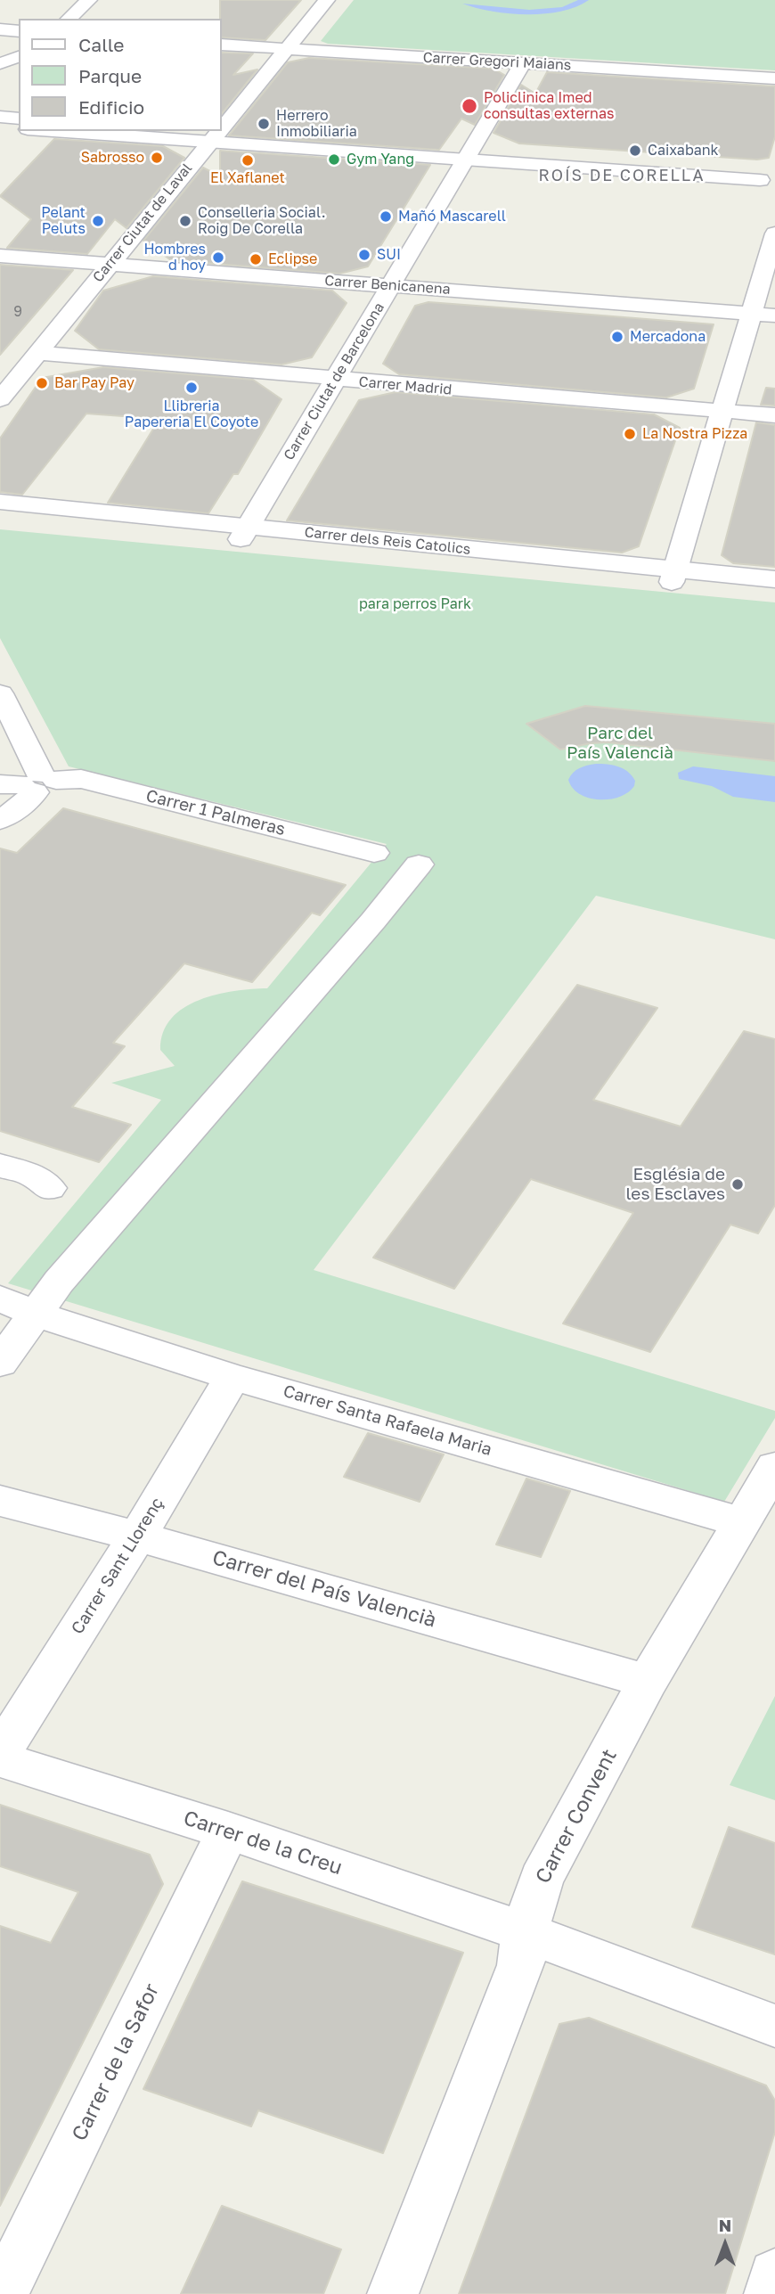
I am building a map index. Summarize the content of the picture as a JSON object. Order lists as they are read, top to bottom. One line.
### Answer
{"streets":{"street":["Carrer Gregori Maians","Carrer Ciutat de Laval","Carrer Benicanena","Carrer Ciutat de Barcelona","Carrer Madrid","Carrer dels Reis Catolics","Carrer 1 Palmeras","Carrer Santa Rafaela Maria","Carrer Sant Llorenç","Carrer del País Valencià","Carrer Convent","Carrer de la Creu","Carrer de la Safor"]},"crossings":[["Carrer Gregori Maians","Carrer Ciutat de Laval"],["Carrer Gregori Maians","Carrer Ciutat de Barcelona"],["Carrer Ciutat de Laval","Carrer Benicanena"],["Carrer Ciutat de Laval","Carrer Madrid"],["Carrer Benicanena","Carrer Ciutat de Barcelona"],["Carrer Ciutat de Barcelona","Carrer Madrid"],["Carrer Ciutat de Barcelona","Carrer dels Reis Catolics"],["Carrer 1 Palmeras","Carrer Santa Rafaela Maria"],["Carrer Santa Rafaela Maria","Carrer Sant Llorenç"],["Carrer Santa Rafaela Maria","Carrer Convent"],["Carrer Sant Llorenç","Carrer del País Valencià"],["Carrer del País Valencià","Carrer Convent"],["Carrer Convent","Carrer de la Creu"],["Carrer de la Creu","Carrer de la Safor"]],"districts":["ROÍS DE CORELLA"],"parks":["para perros Park","Parc del País Valencià"],"places":["Policlinica Imed consultas externas","Herrero Inmobiliaria","Caixabank","Sabrosso","Gym Yang","El Xaflanet","Mañó Mascarell","Pelant Peluts","Conselleria Social. Roig De Corella","SUI","Hombres d hoy","Eclipse","Mercadona","Bar Pay Pay","Llibreria Papereria El Coyote","La Nostra Pizza","Església de les Esclaves"],"house_numbers":["9"],"legend":["Calle","Parque","Edificio"],"north":"top"}
